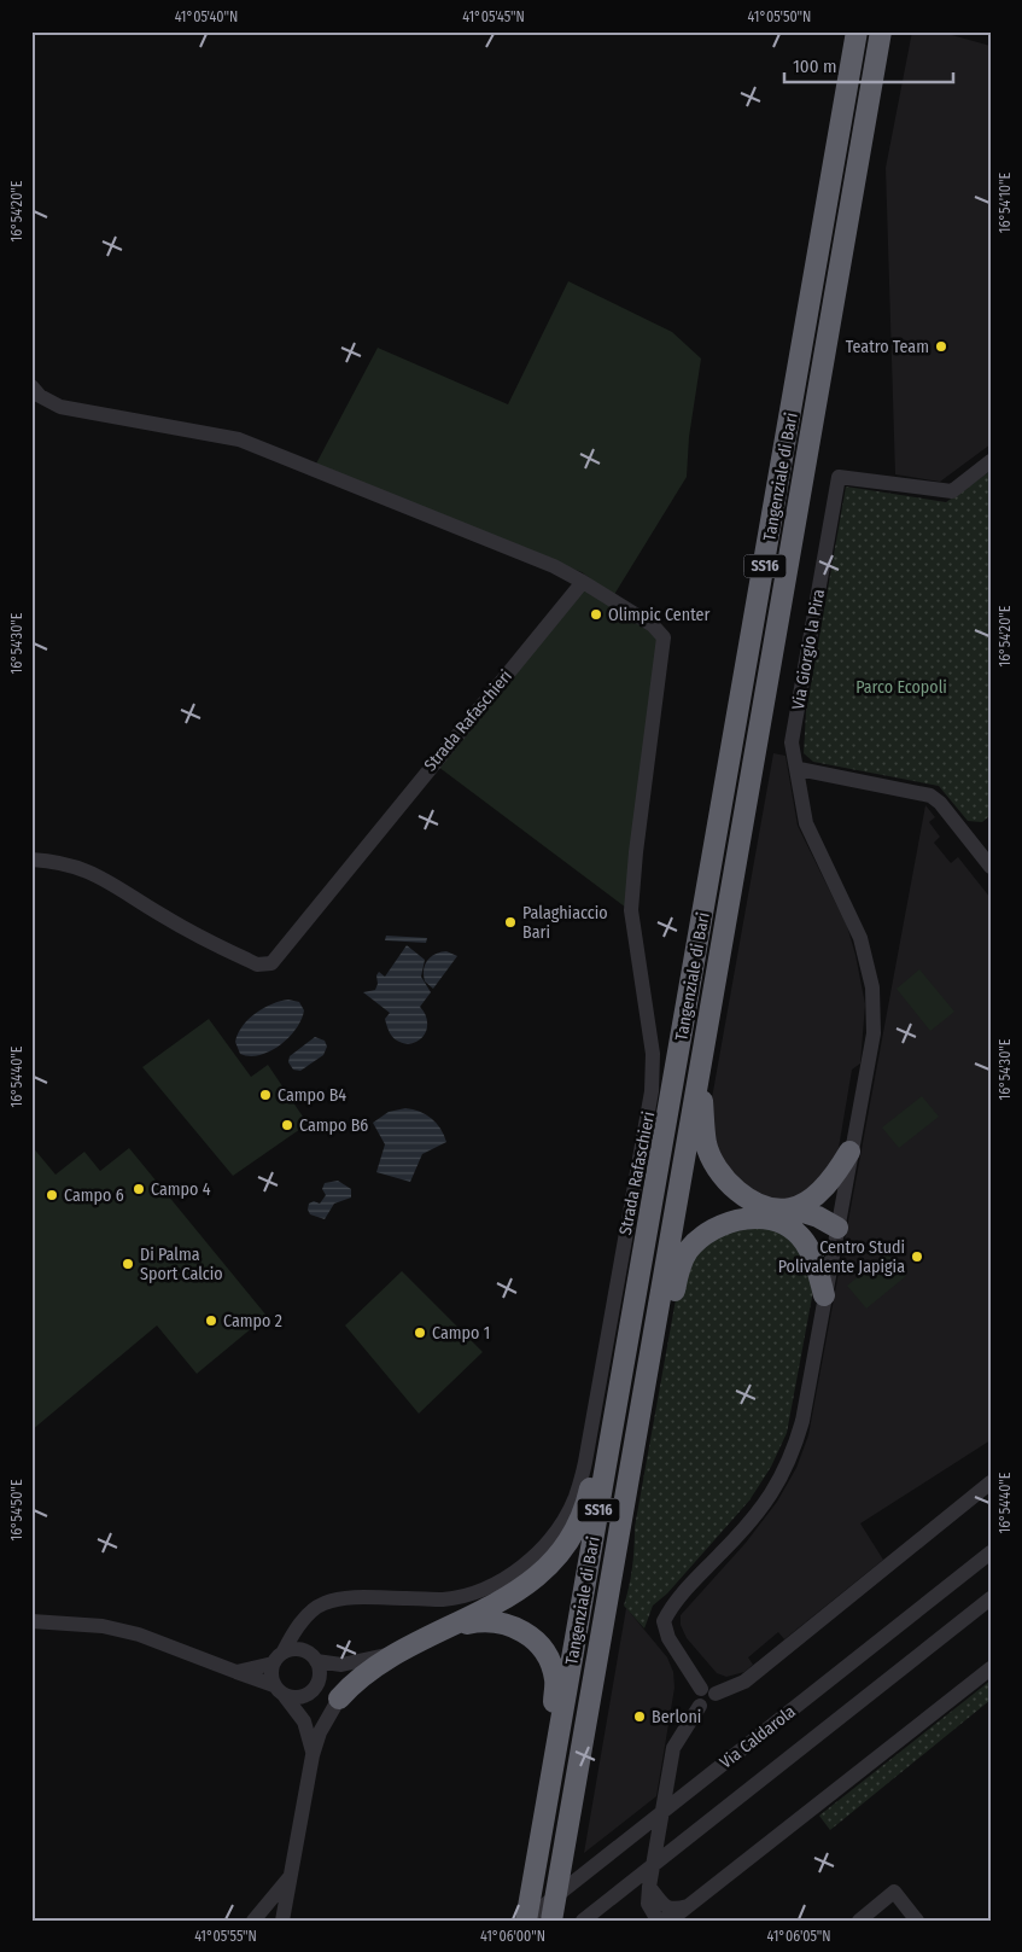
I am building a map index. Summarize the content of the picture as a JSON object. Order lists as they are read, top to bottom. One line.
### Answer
{"streets":{"highway":["Tangenziale di Bari","SS16"],"street":["Via Giorgio la Pira","Strada Rafaschieri","Via Caldarola"]},"crossings":[["Tangenziale di Bari","Via Caldarola"]],"parks":["Parco Ecopoli"],"places":["Teatro Team","Olimpic Center","Palaghiaccio Bari","Campo B4","Campo B6","Campo 4","Campo 6","Centro Studi Polivalente Japigia","Di Palma Sport Calcio","Campo 2","Campo 1","Berloni"],"scale_bar":"100 m","coordinates":["41°05'40\"N","41°05'45\"N","41°05'50\"N","16°54'10\"E","16°54'20\"E","16°54'30\"E","16°54'40\"E","16°54'50\"E","41°05'55\"N","41°06'00\"N","41°06'05\"N"]}
